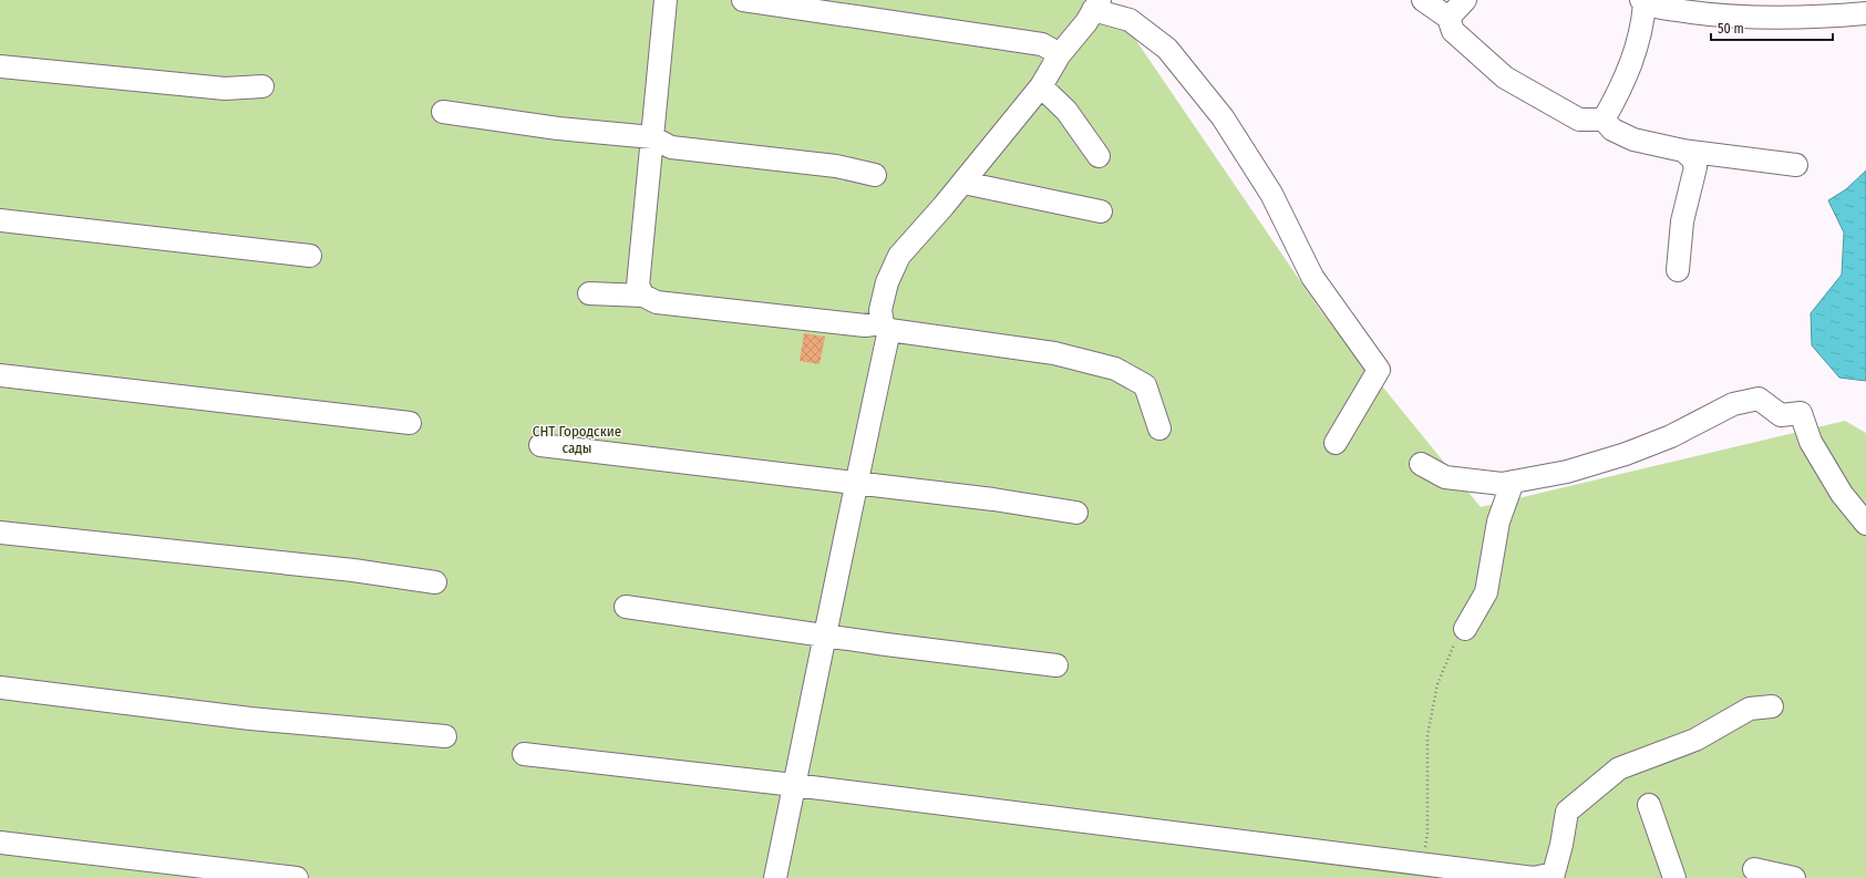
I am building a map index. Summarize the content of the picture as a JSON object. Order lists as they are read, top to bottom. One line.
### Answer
{"parks":["СНТ Городские сады"],"scale_bar":"50 m"}
